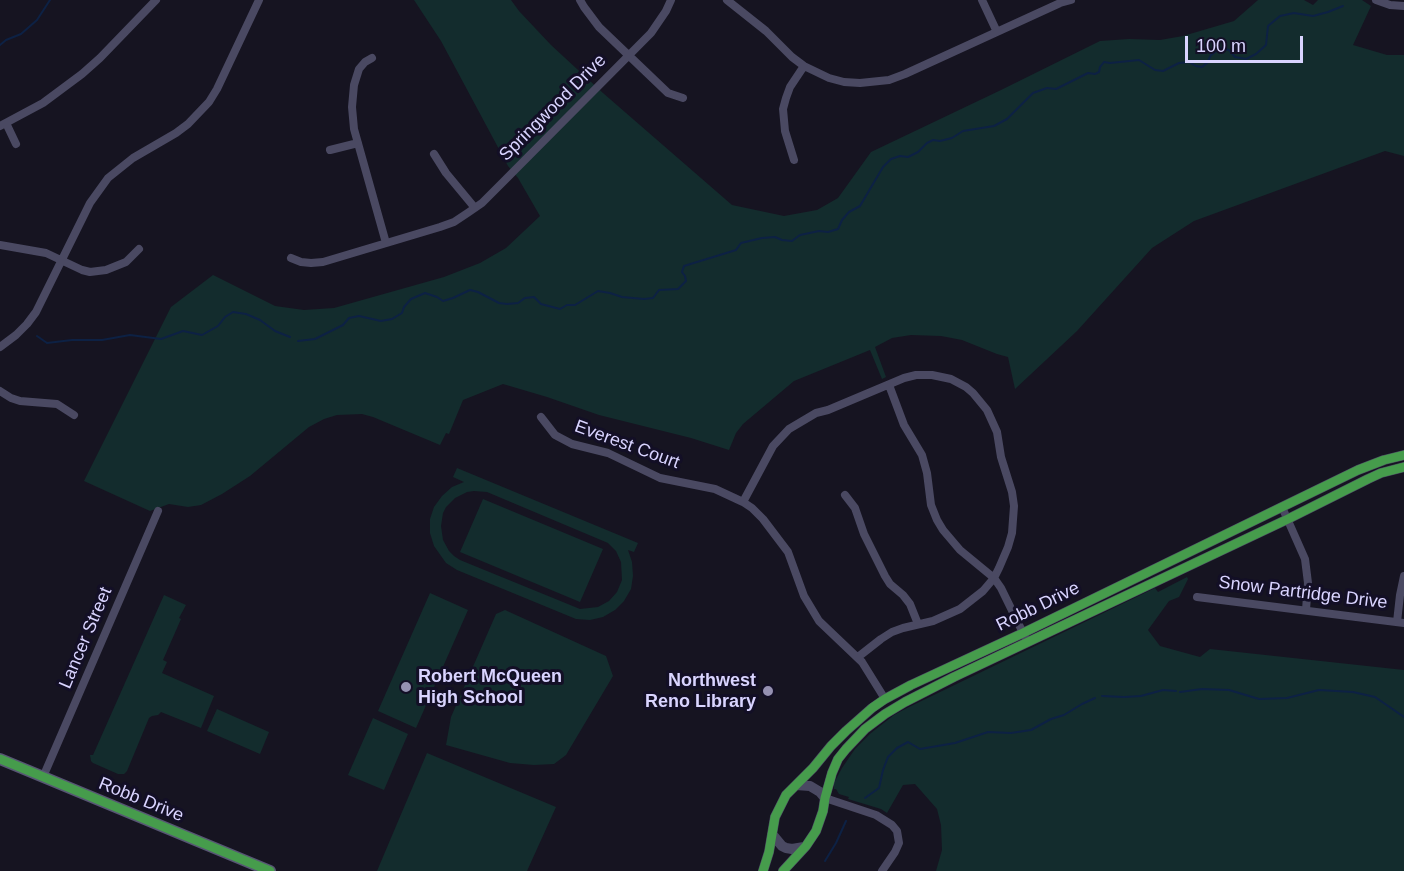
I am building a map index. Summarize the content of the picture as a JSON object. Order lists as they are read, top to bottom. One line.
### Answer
{"streets":{"main road":["Robb Drive"],"street":["Springwood Drive","Everest Court","Snow Partridge Drive","Lancer Street"]},"crossings":[["Everest Court","Robb Drive"],["Robb Drive","Lancer Street"]],"places":["Robert McQueen High School","Northwest Reno Library"],"scale_bar":"100 m"}
